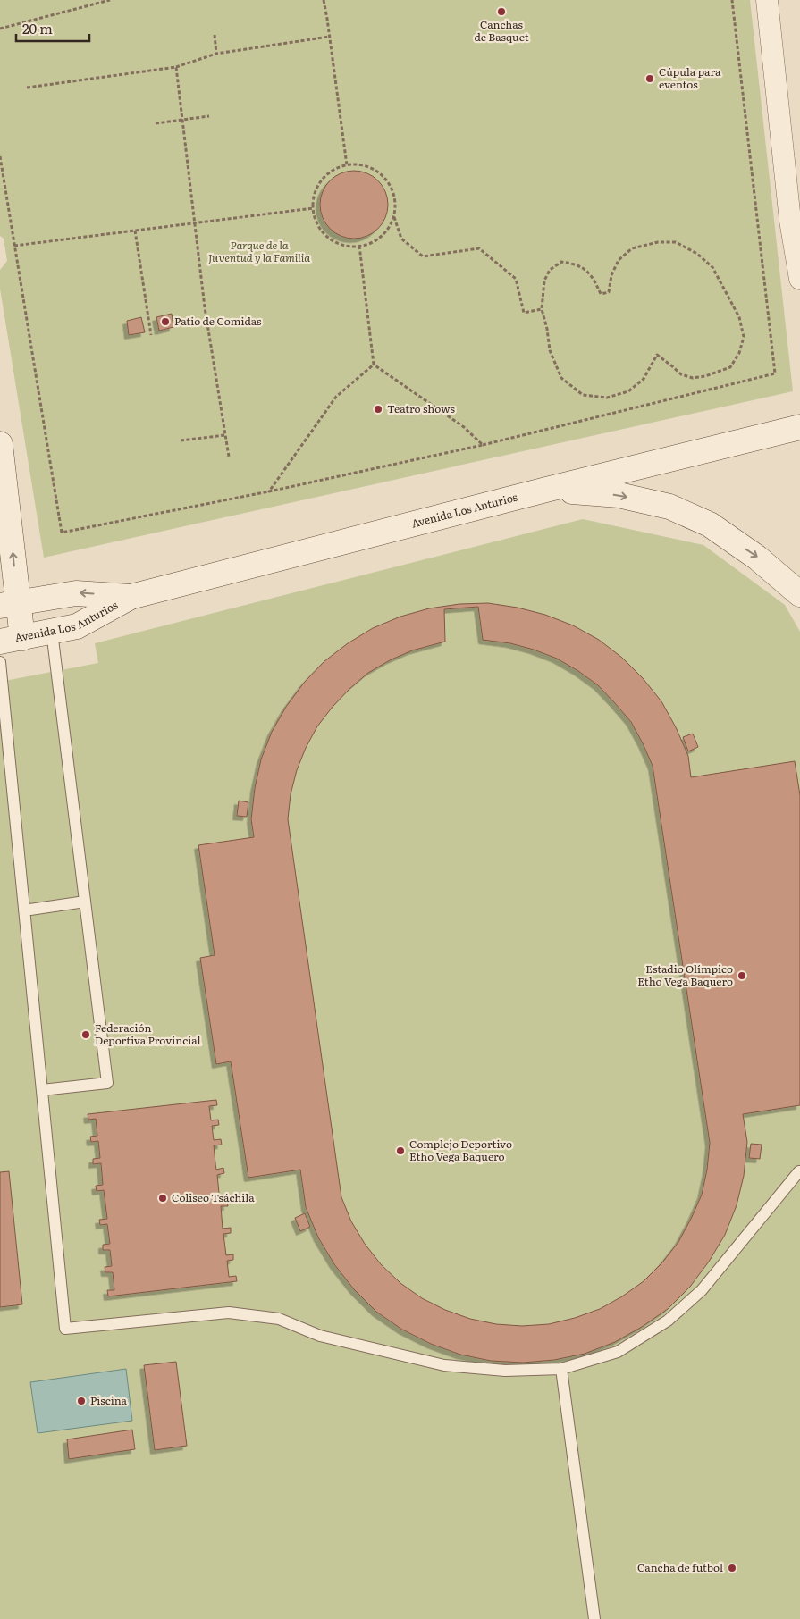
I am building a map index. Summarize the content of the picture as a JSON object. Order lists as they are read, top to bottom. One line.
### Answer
{"streets":{"street":["Avenida Los Anturios"]},"parks":["Parque de la Juventud y la Familia"],"places":["Canchas de Basquet","Cúpula para eventos","Patio de Comidas","Teatro shows","Estadio Olímpico Etho Vega Baquero","Federación Deportiva Provincial","Complejo Deportivo Etho Vega Baquero","Coliseo Tsáchila","Piscina","Cancha de futbol"],"scale_bar":"20 m"}
